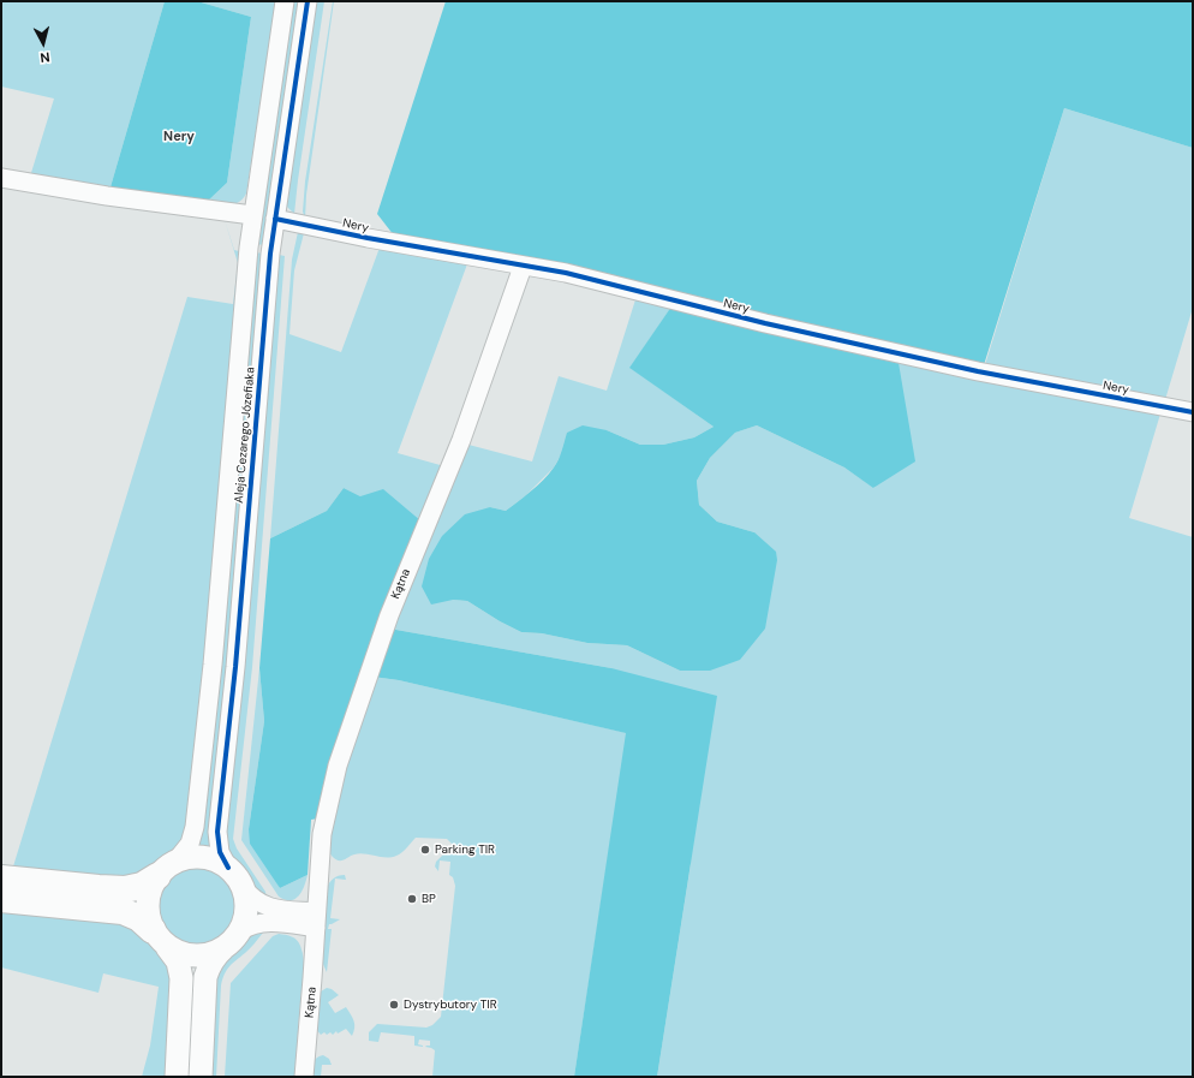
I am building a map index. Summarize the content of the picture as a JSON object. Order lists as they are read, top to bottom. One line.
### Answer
{"streets":{"street":["Nery","Aleja Cezarego Józefiaka","Kątna"]},"crossings":[["Nery","Aleja Cezarego Józefiaka"],["Nery","Kątna"]],"districts":["Nery"],"places":["Parking TIR","BP","Dystrybutory TIR"],"north":"bottom"}
